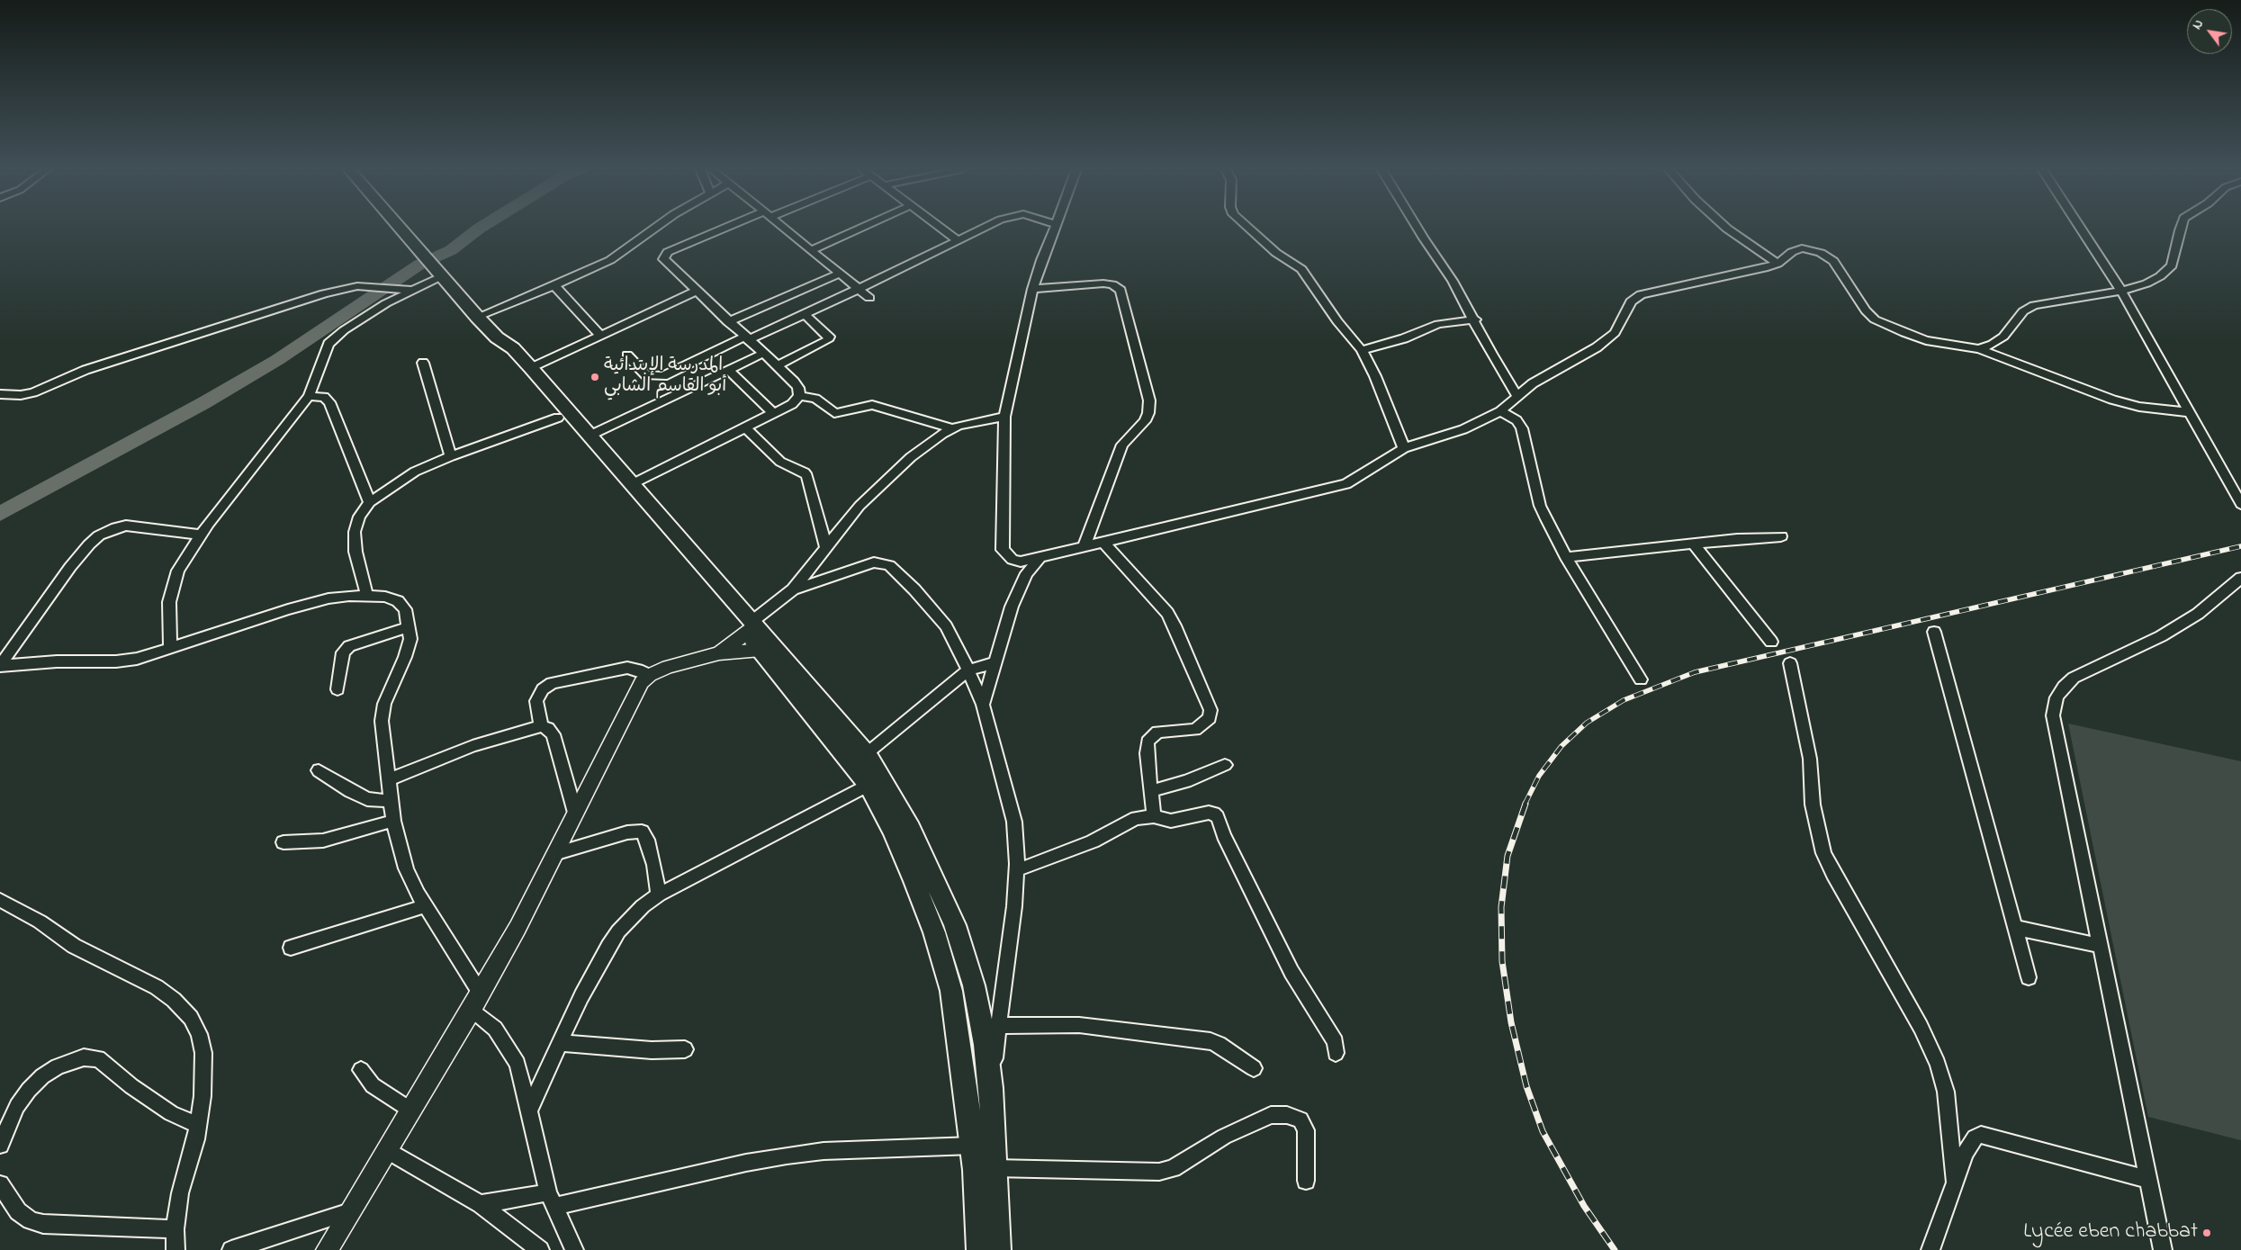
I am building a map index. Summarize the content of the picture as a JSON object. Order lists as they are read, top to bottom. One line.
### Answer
{"places":["المدرسة الإبتدائية أبو القاسم الشابي","Lycée eben chabbat"],"north":"top left"}
